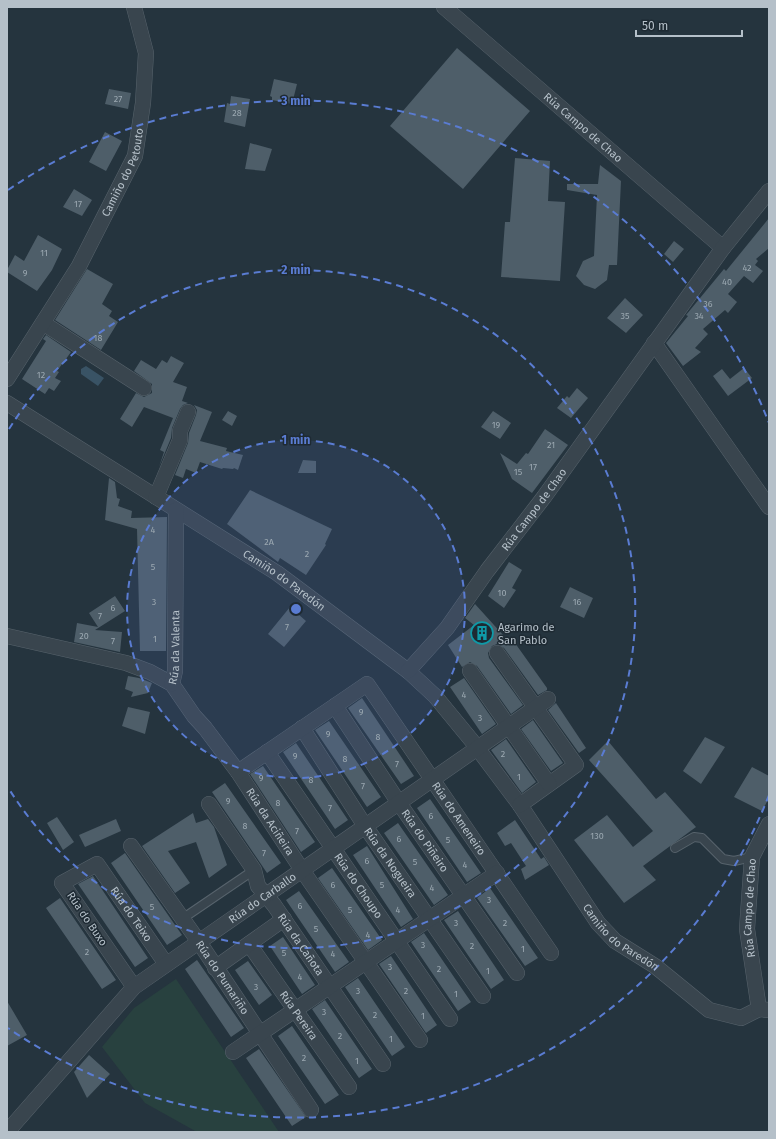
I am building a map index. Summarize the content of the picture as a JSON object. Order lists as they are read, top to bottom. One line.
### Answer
{"streets":{"street":["Rúa Campo de Chao","Camiño do Petouto","Camiño do Paredón","Rúa da Valenta","Rúa do Ameneiro","Rúa da Aciñeira","Rúa do Piñeiro","Rúa da Nogueira","Rúa do Choupo","Rúa do Carballo","Rúa do Teixo","Rúa do Buxo","Rúa da Cañota","Rúa do Pumariño","Rúa Pereira"]},"crossings":[["Rúa Campo de Chao","Camiño do Paredón"],["Camiño do Paredón","Rúa da Valenta"],["Camiño do Paredón","Rúa do Carballo"],["Rúa da Valenta","Rúa da Aciñeira"],["Rúa do Ameneiro","Rúa do Piñeiro"],["Rúa do Ameneiro","Rúa do Carballo"],["Rúa da Aciñeira","Rúa do Carballo"],["Rúa do Piñeiro","Rúa do Carballo"],["Rúa da Nogueira","Rúa do Carballo"],["Rúa do Choupo","Rúa do Carballo"],["Rúa do Carballo","Rúa do Teixo"],["Rúa do Carballo","Rúa do Buxo"],["Rúa do Carballo","Rúa da Cañota"],["Rúa do Carballo","Rúa do Pumariño"],["Rúa do Teixo","Rúa do Buxo"]],"places":{"building":["Agarimo de San Pablo"]},"house_numbers":["27","28","17","11","42","9","40","36","35","34","18","12","19","21","17","15","4","2A","2","5","10","3","16","6","7","7","20","1","7","4","9","3","9","8","2","9","8","7","1","9","8","7","9","8","7","6","8","7","130","6","5","7","6","5","4","6","5","4","3","6","5","5","4","3","2","5","4","3","2","1","2","5","4","3","2","1","4","3","3","2","1","3","2","1","2","1","2","1"],"scale_bar":"50 m","rings":["3 min","2 min","1 min"]}
